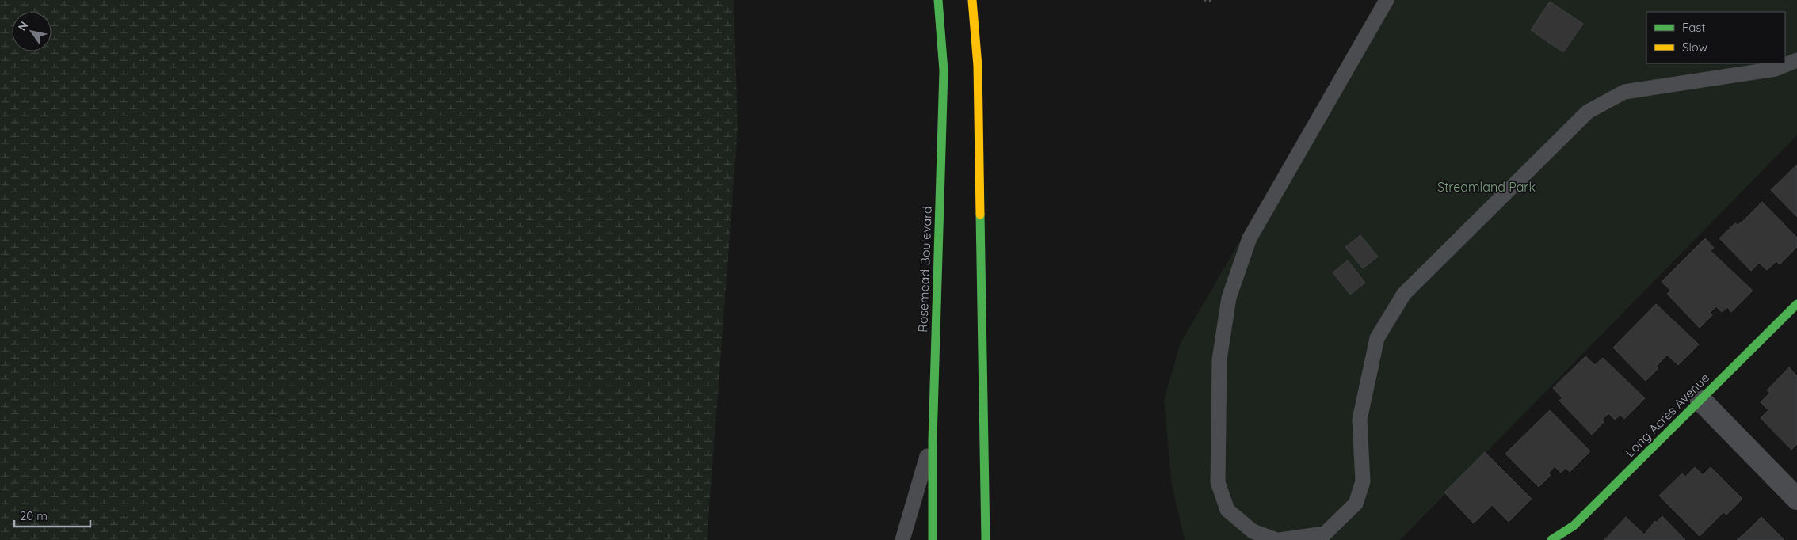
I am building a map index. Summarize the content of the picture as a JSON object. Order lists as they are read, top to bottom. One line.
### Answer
{"streets":{"main road":["Rosemead Boulevard","Long Acres Avenue"]},"parks":["Streamland Park"],"legend":["Fast","Slow"],"scale_bar":"20 m","north":"top left"}
